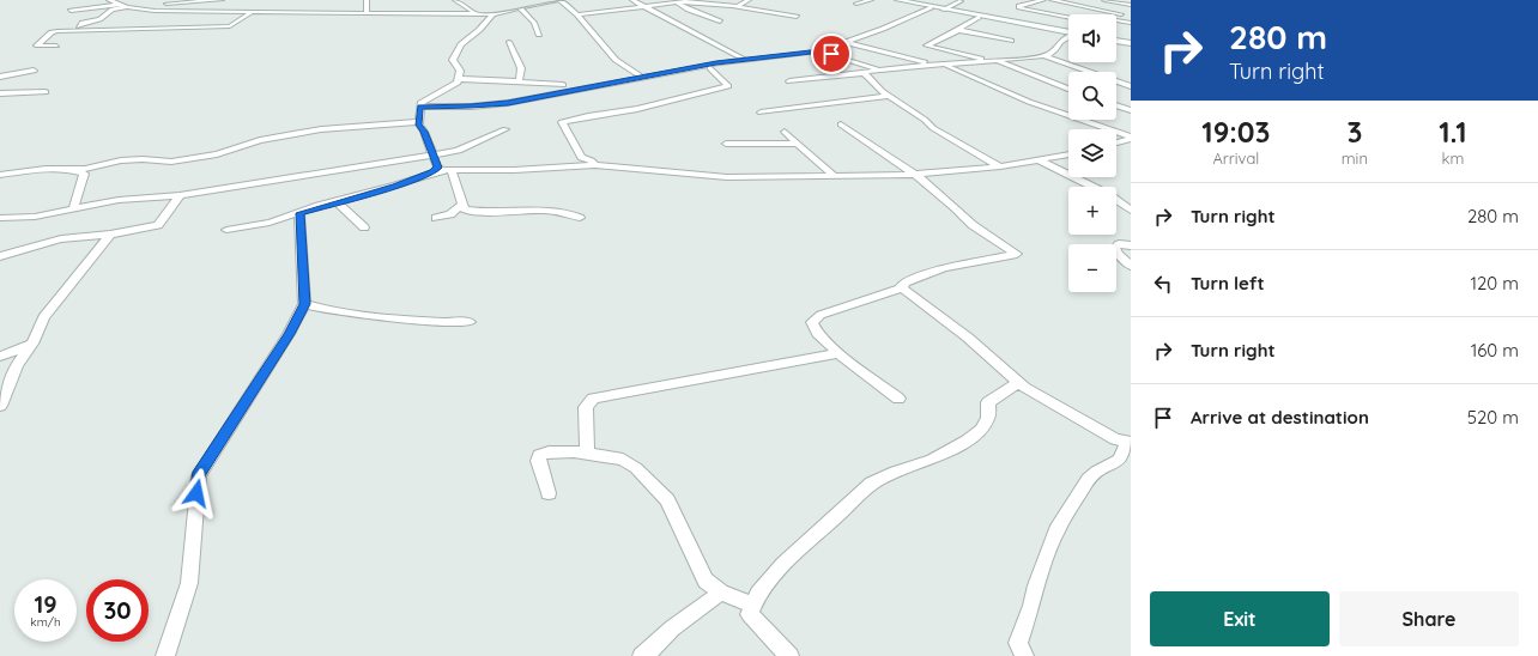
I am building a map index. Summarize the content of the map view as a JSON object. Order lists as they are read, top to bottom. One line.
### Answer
{"page":{"turn":["280 m","Turn right"],"map_buttons":["+","−"],"eta":["19:03","Arrival","3","min","1.1","km"],"list":[{"name":"Turn right","value":"280 m"},{"name":"Turn left","value":"120 m"},{"name":"Turn right","value":"160 m"},{"name":"Arrive at destination","value":"520 m"}],"speed":"19 km/h","limit":"30","buttons":["Exit","Share"]}}
